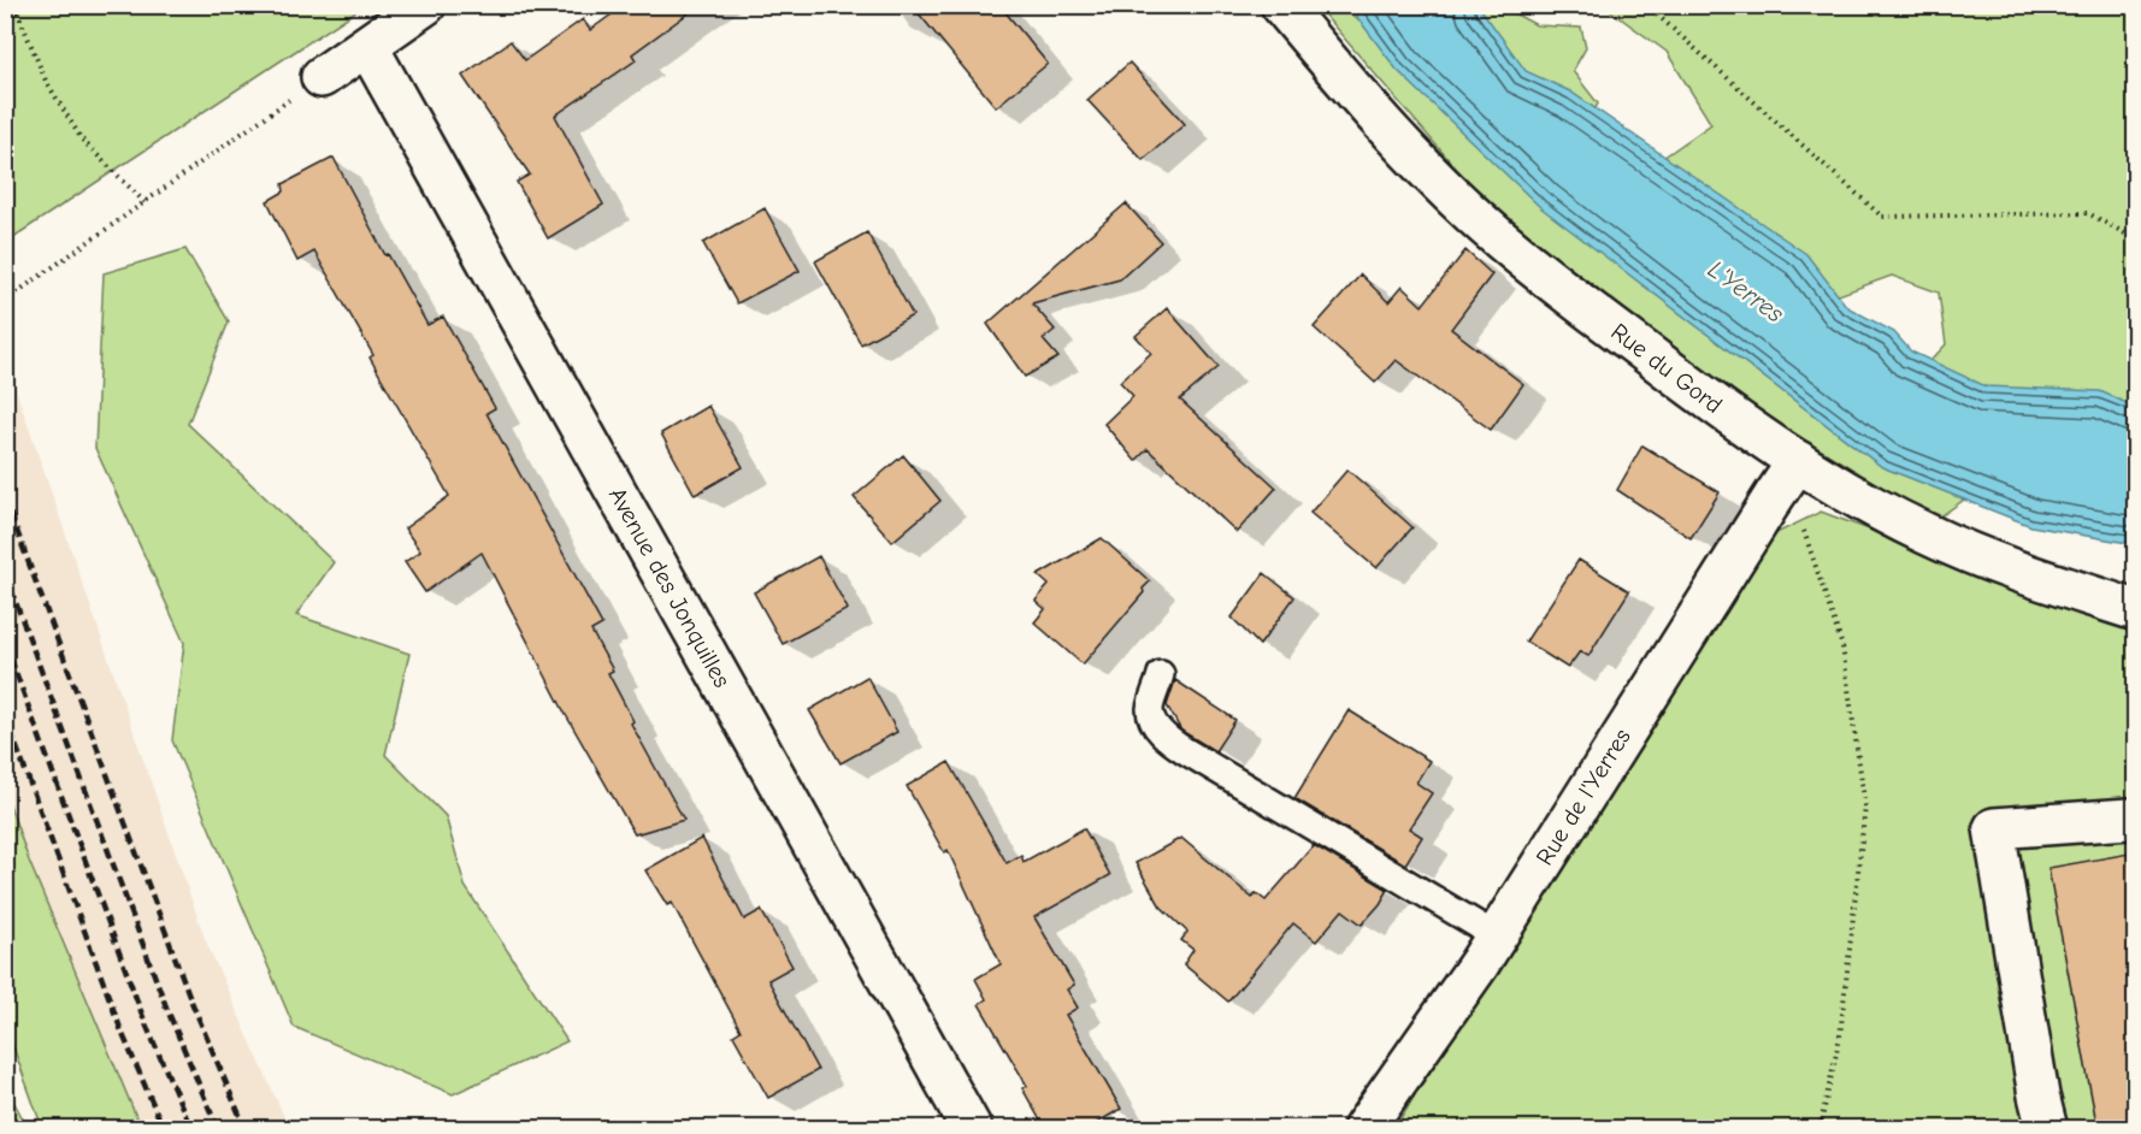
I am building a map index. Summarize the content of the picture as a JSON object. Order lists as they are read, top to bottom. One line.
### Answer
{"streets":{"street":["Rue du Gord","Avenue des Jonquilles","Rue de l'Yerres"]},"crossings":[["Rue du Gord","Rue de l'Yerres"]],"water":["L'Yerres"]}
